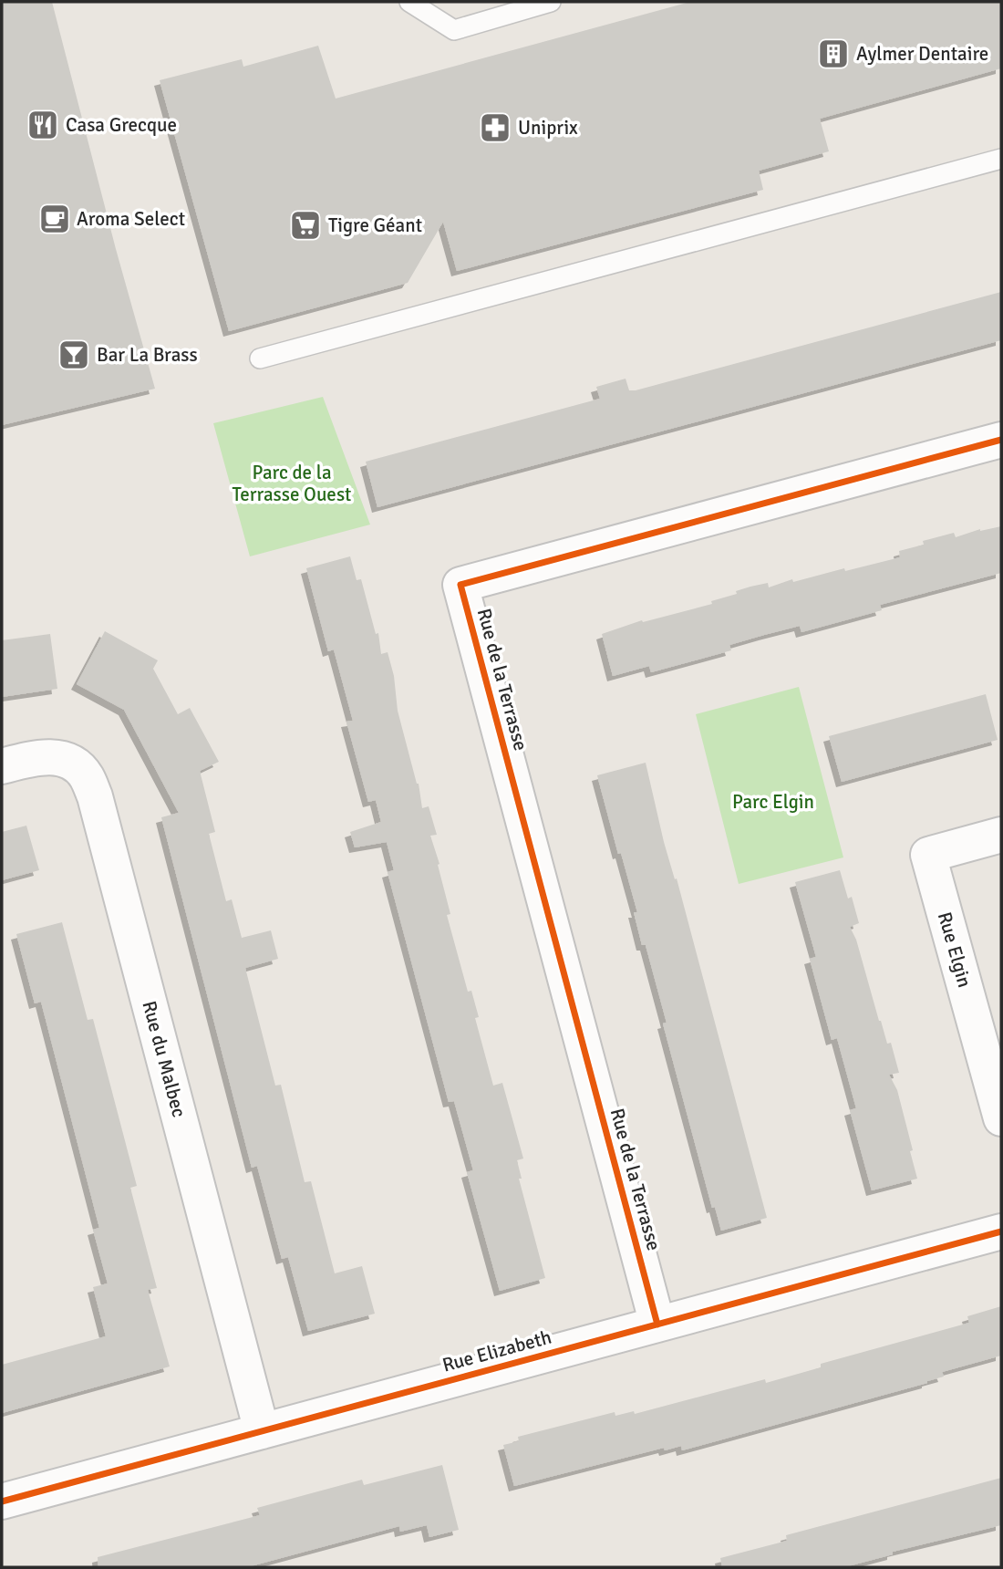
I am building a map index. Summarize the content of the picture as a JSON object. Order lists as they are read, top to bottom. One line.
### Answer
{"streets":{"street":["Rue de la Terrasse","Rue Elgin","Rue du Malbec","Rue Elizabeth"]},"crossings":[["Rue de la Terrasse","Rue Elizabeth"],["Rue du Malbec","Rue Elizabeth"]],"parks":["Parc de la Terrasse Ouest","Parc Elgin"],"places":{"building":["Aylmer Dentaire"],"restaurant":["Casa Grecque"],"pharmacy":["Uniprix"],"cafe":["Aroma Select"],"supermarket":["Tigre Géant"],"bar":["Bar La Brass"]}}
